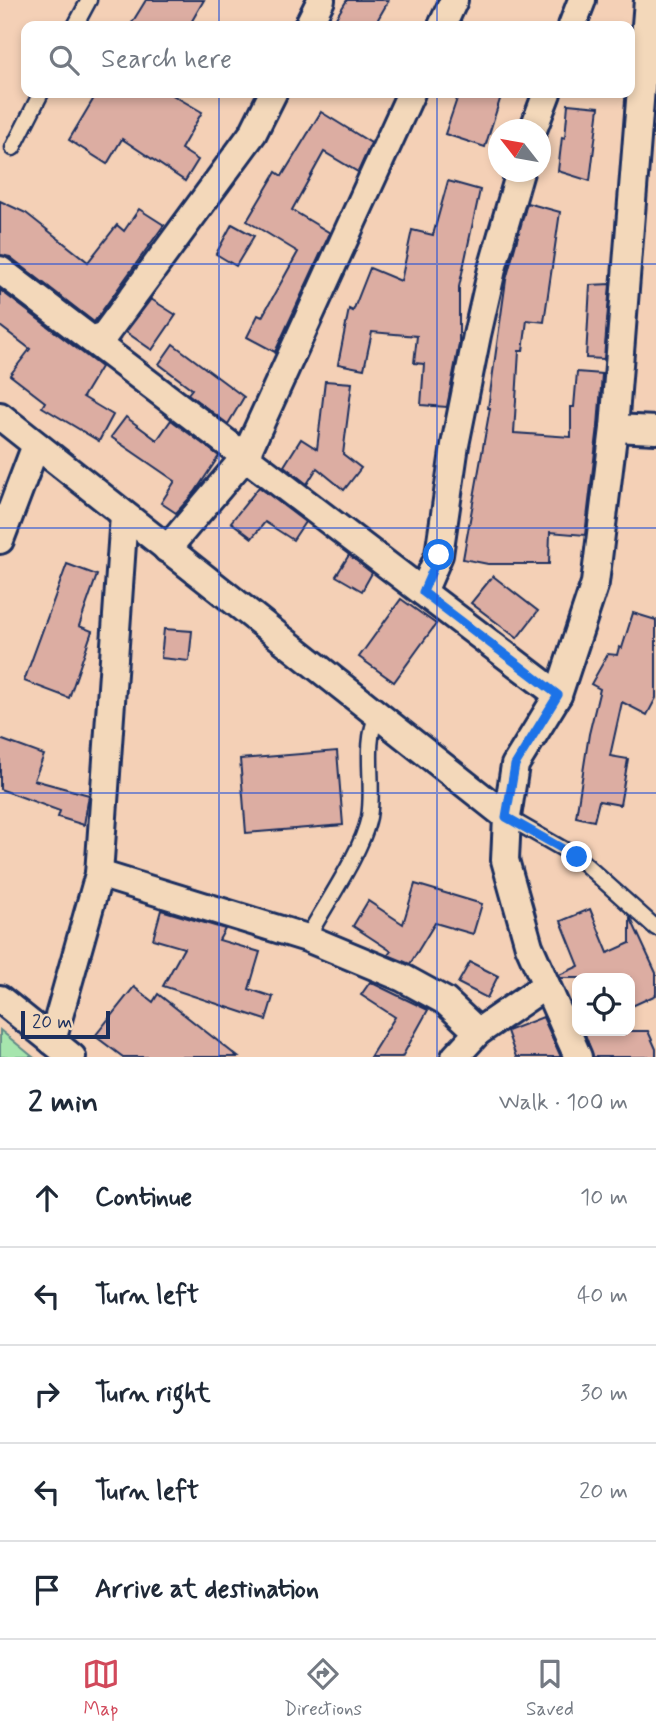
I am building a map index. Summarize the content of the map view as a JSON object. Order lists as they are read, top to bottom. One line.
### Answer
{"scale_bar":"20 m","north":"top left","page":{"search":"Search here","scale":"20 m","heading":["2 min","Walk · 100 m"],"list":[["Continue","10 m"],["Turn left","40 m"],["Turn right","30 m"],["Turn left","20 m"],"Arrive at destination"],"nav":["Map","Directions","Saved"]}}
